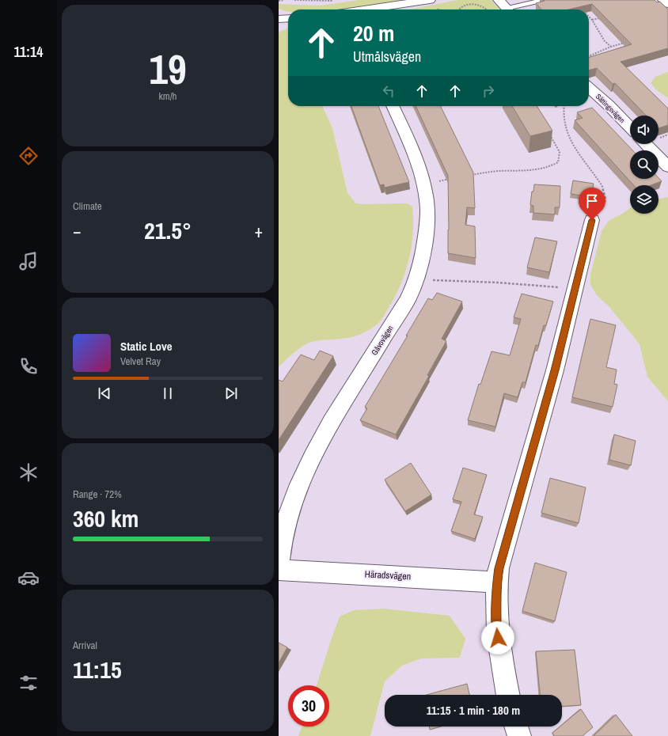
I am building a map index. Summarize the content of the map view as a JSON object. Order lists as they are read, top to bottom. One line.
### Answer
{"streets":{"street":["Sättingsvägen","Gåvovägen","Häradsvägen"]},"crossings":[["Gåvovägen","Häradsvägen"]],"page":{"tabs":"11:14","tile":[["19","km/h"],"Climate",["Range · 72%","360 km"],["Arrival","11:15"]],"turn":["20 m","Utmålsvägen"],"heat":["−","21.5°","+"],"song":["Static Love","Velvet Ray"],"limit":"30","trip":"11:15 · 1 min · 180 m"}}
